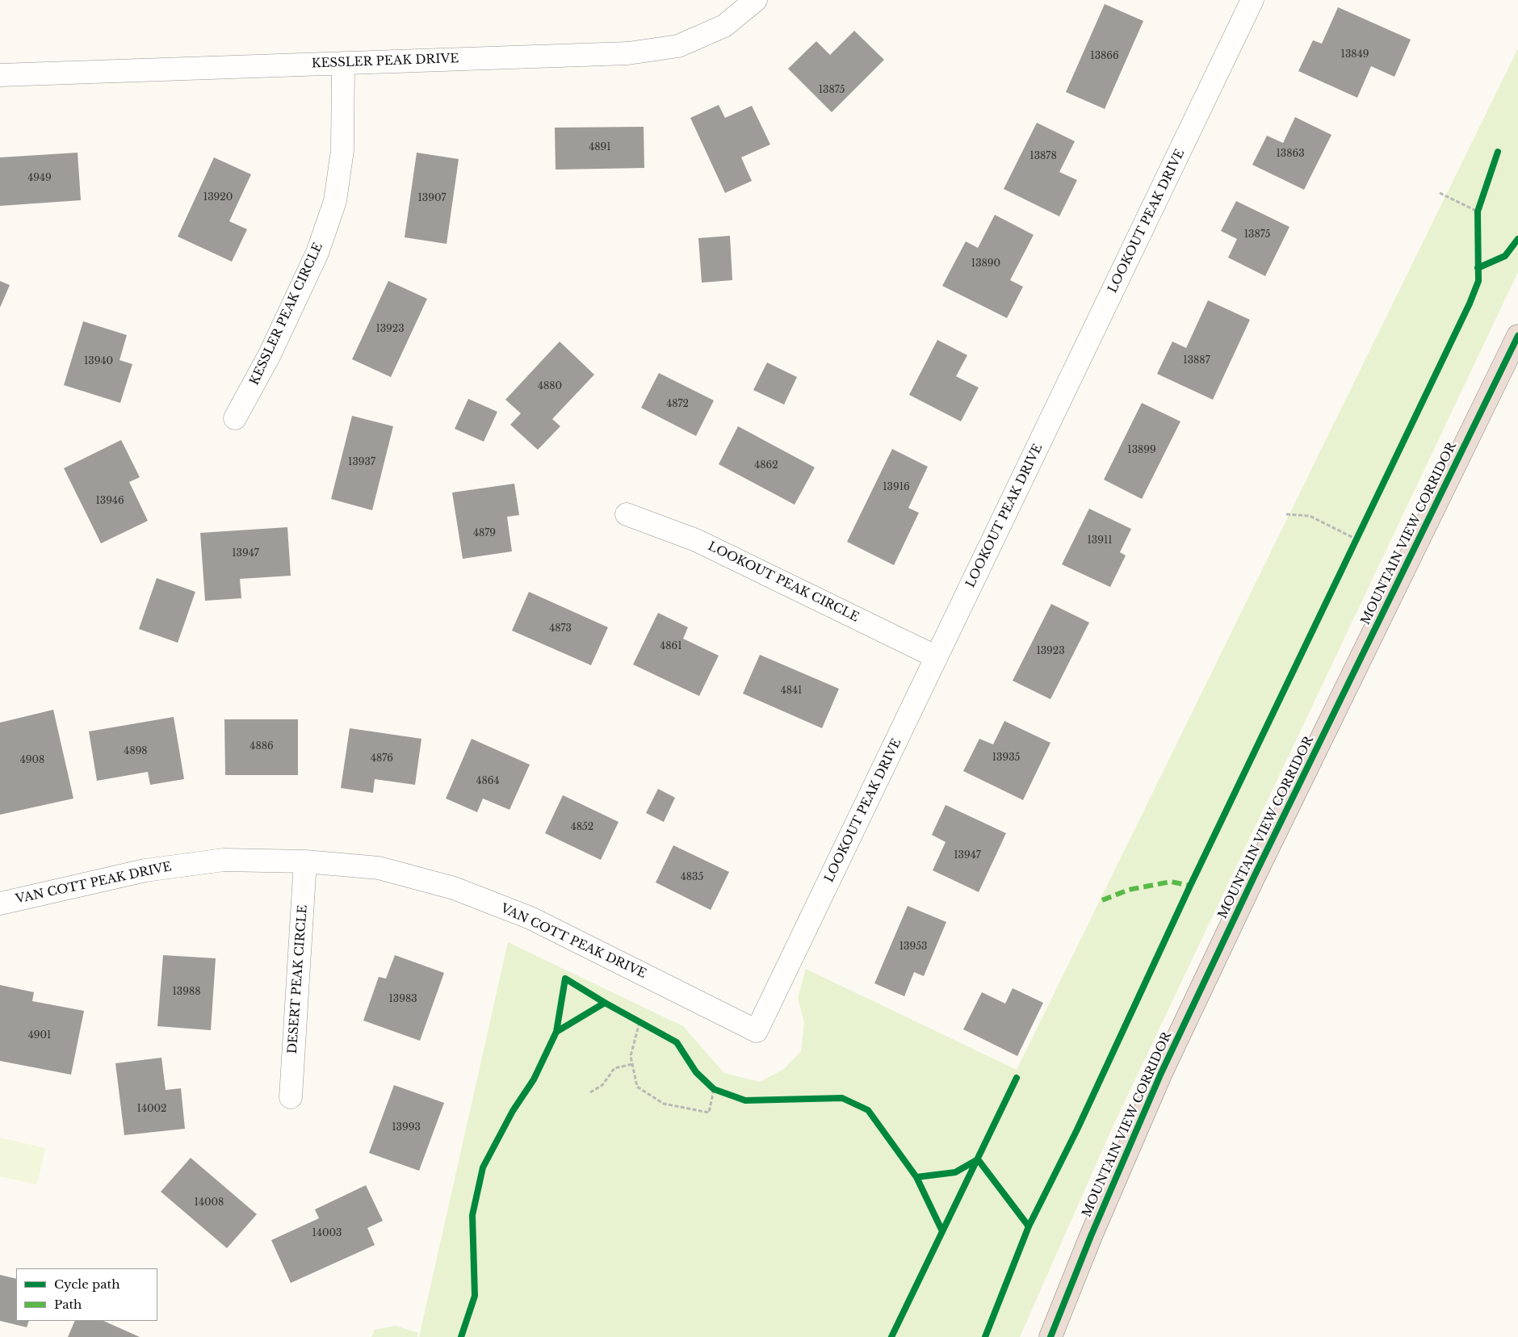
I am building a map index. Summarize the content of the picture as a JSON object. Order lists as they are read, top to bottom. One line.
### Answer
{"streets":{"highway":["MOUNTAIN VIEW CORRIDOR"],"street":["KESSLER PEAK DRIVE","LOOKOUT PEAK DRIVE","KESSLER PEAK CIRCLE","LOOKOUT PEAK CIRCLE","VAN COTT PEAK DRIVE","DESERT PEAK CIRCLE"]},"crossings":[["KESSLER PEAK DRIVE","KESSLER PEAK CIRCLE"],["LOOKOUT PEAK DRIVE","LOOKOUT PEAK CIRCLE"],["LOOKOUT PEAK DRIVE","VAN COTT PEAK DRIVE"],["VAN COTT PEAK DRIVE","DESERT PEAK CIRCLE"]],"house_numbers":["13849","13866","13875","4891","13863","13878","4949","13920","13907","13875","13890","13923","13887","13940","4880","4872","13899","13937","4862","13916","13946","4879","13911","13947","4873","4861","13923","4841","4886","4898","13935","4876","4908","4864","4852","13947","4835","13953","13988","13983","4901","14002","13993","14008","14003"],"legend":["Cycle path","Path"]}
